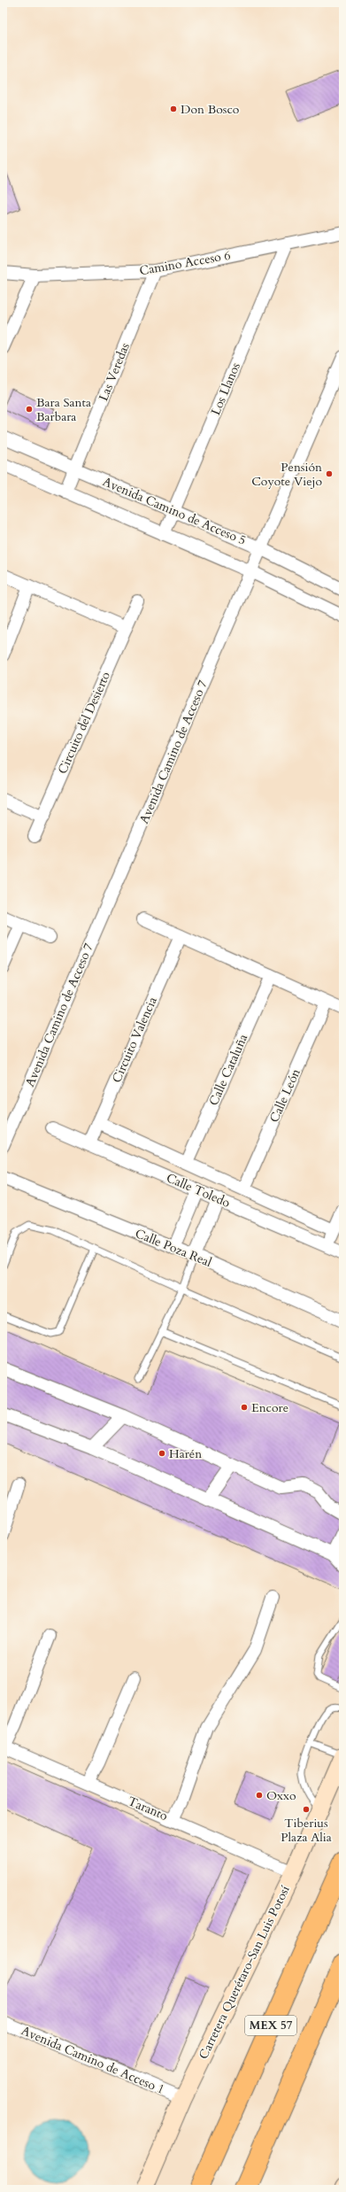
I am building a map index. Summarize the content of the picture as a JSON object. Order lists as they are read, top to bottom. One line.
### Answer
{"streets":{"highway":["MEX 57"],"main road":["Carretera Querétaro-San Luis Potosí"],"street":["Camino Acceso 6","Las Veredas","Los Llanos","Avenida Camino de Acceso 5","Circuito del Desierto","Avenida Camino de Acceso 7","Circuito Valencia","Calle Cataluña","Calle León","Calle Toledo","Calle Poza Real","Taranto","Avenida Camino de Acceso 1"]},"crossings":[["Camino Acceso 6","Las Veredas"],["Camino Acceso 6","Los Llanos"],["Las Veredas","Avenida Camino de Acceso 5"],["Los Llanos","Avenida Camino de Acceso 5"],["Avenida Camino de Acceso 5","Avenida Camino de Acceso 7"],["Circuito Valencia","Calle Toledo"],["Calle Cataluña","Calle Toledo"],["Calle León","Calle Toledo"],["Taranto","Carretera Querétaro-San Luis Potosí"],["Carretera Querétaro-San Luis Potosí","Avenida Camino de Acceso 1"]],"places":["Don Bosco","Bara Santa Barbara","Pensión Coyote Viejo","Encore","Harén","Oxxo","Tiberius Plaza Alia"]}
